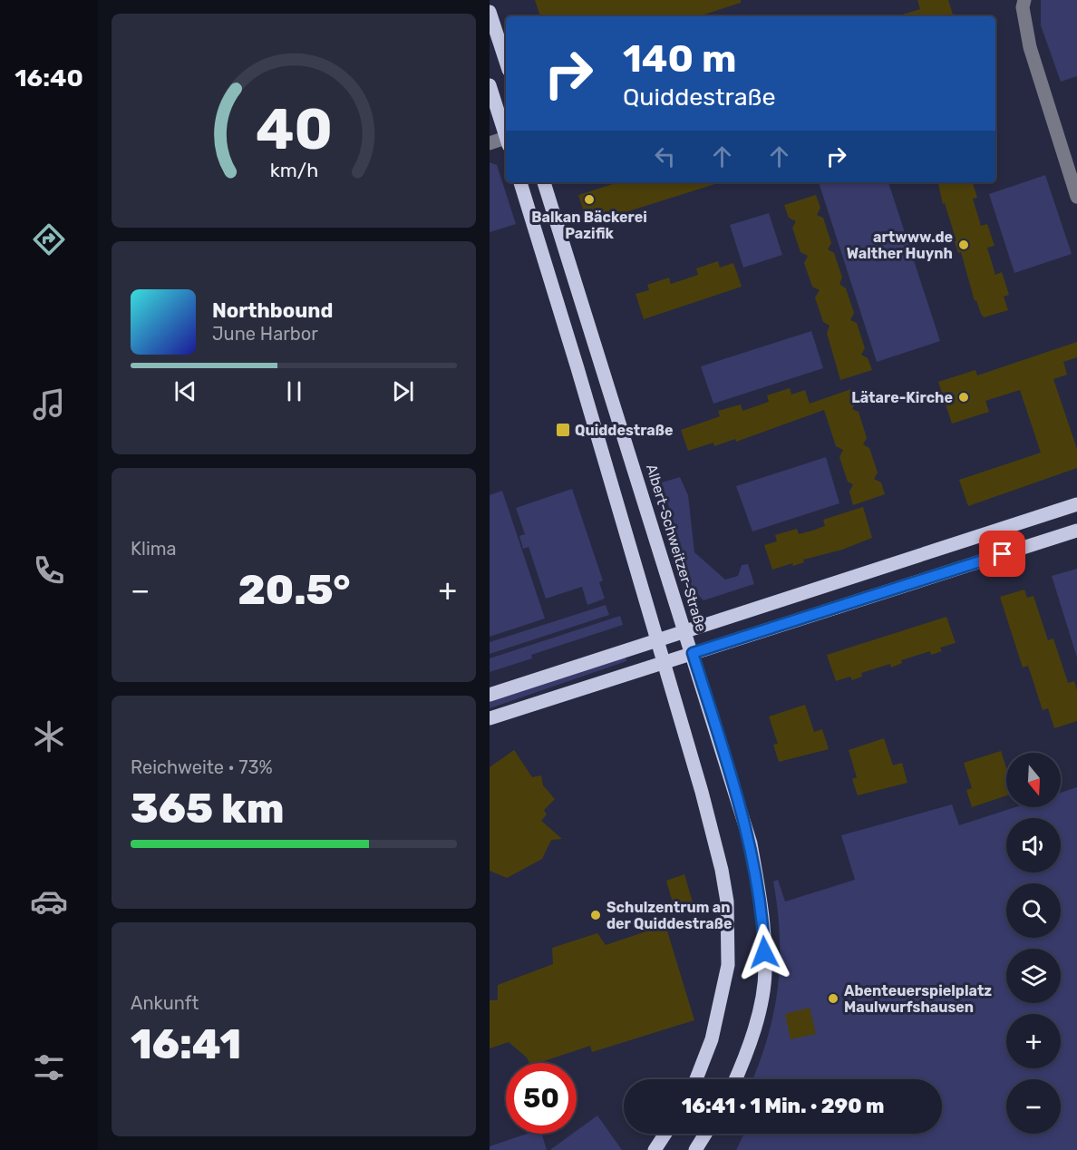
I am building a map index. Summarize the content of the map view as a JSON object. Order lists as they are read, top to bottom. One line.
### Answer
{"streets":{"main road":["Albert-Schweitzer-Straße"]},"places":{"other":["Balkan Bäckerei Pazifik","artwww.de Walther Huynh","Lätare-Kirche","Schulzentrum an der Quiddestraße","Abenteuerspielplatz Maulwurfshausen"],"transit":["Quiddestraße"]},"north":"bottom","page":{"tabs":"16:40","turn":["140 m","Quiddestraße"],"song":["Northbound","June Harbor"],"tile":["Klima",["Reichweite · 73%","365 km"],["Ankunft","16:41"]],"heat":["−","20.5°","+"],"map_buttons":["+","−"],"limit":"50","trip":"16:41 · 1 Min. · 290 m","gauge":["40","km/h"]}}
